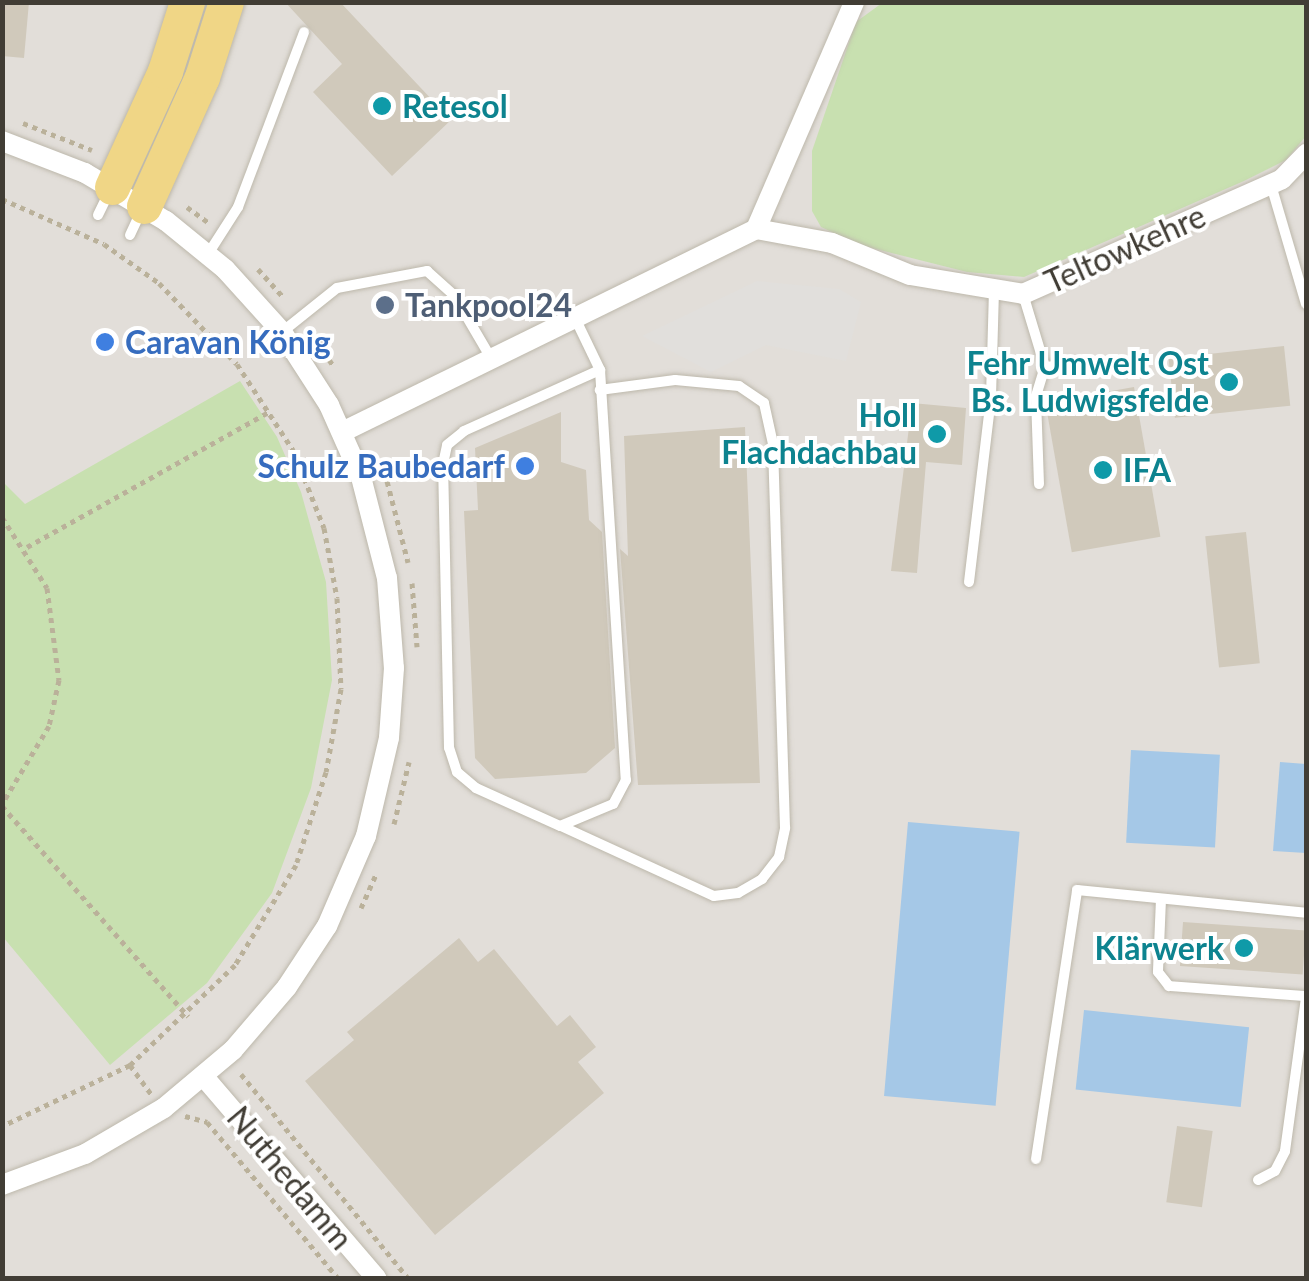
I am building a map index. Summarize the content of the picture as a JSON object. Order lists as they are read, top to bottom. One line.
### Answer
{"streets":{"street":["Teltowkehre","Nuthedamm"]},"places":["Retesol","Tankpool24","Caravan König","Fehr Umwelt Ost Bs. Ludwigsfelde","Holl Flachdachbau","Schulz Baubedarf","IFA","Klärwerk"]}
